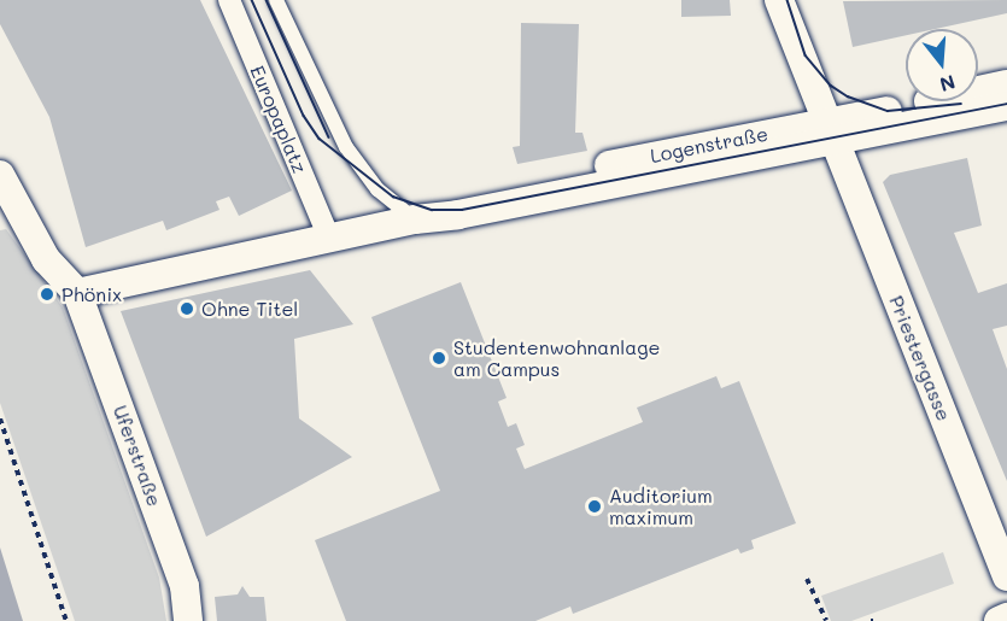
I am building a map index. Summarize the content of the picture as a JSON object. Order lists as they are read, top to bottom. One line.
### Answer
{"streets":{"street":["Europaplatz","Logenstraße","Priestergasse","Uferstraße"]},"crossings":[["Europaplatz","Logenstraße"],["Logenstraße","Priestergasse"],["Logenstraße","Uferstraße"]],"places":["Phönix","Ohne Titel","Studentenwohnanlage am Campus","Auditorium maximum"],"north":"bottom"}
